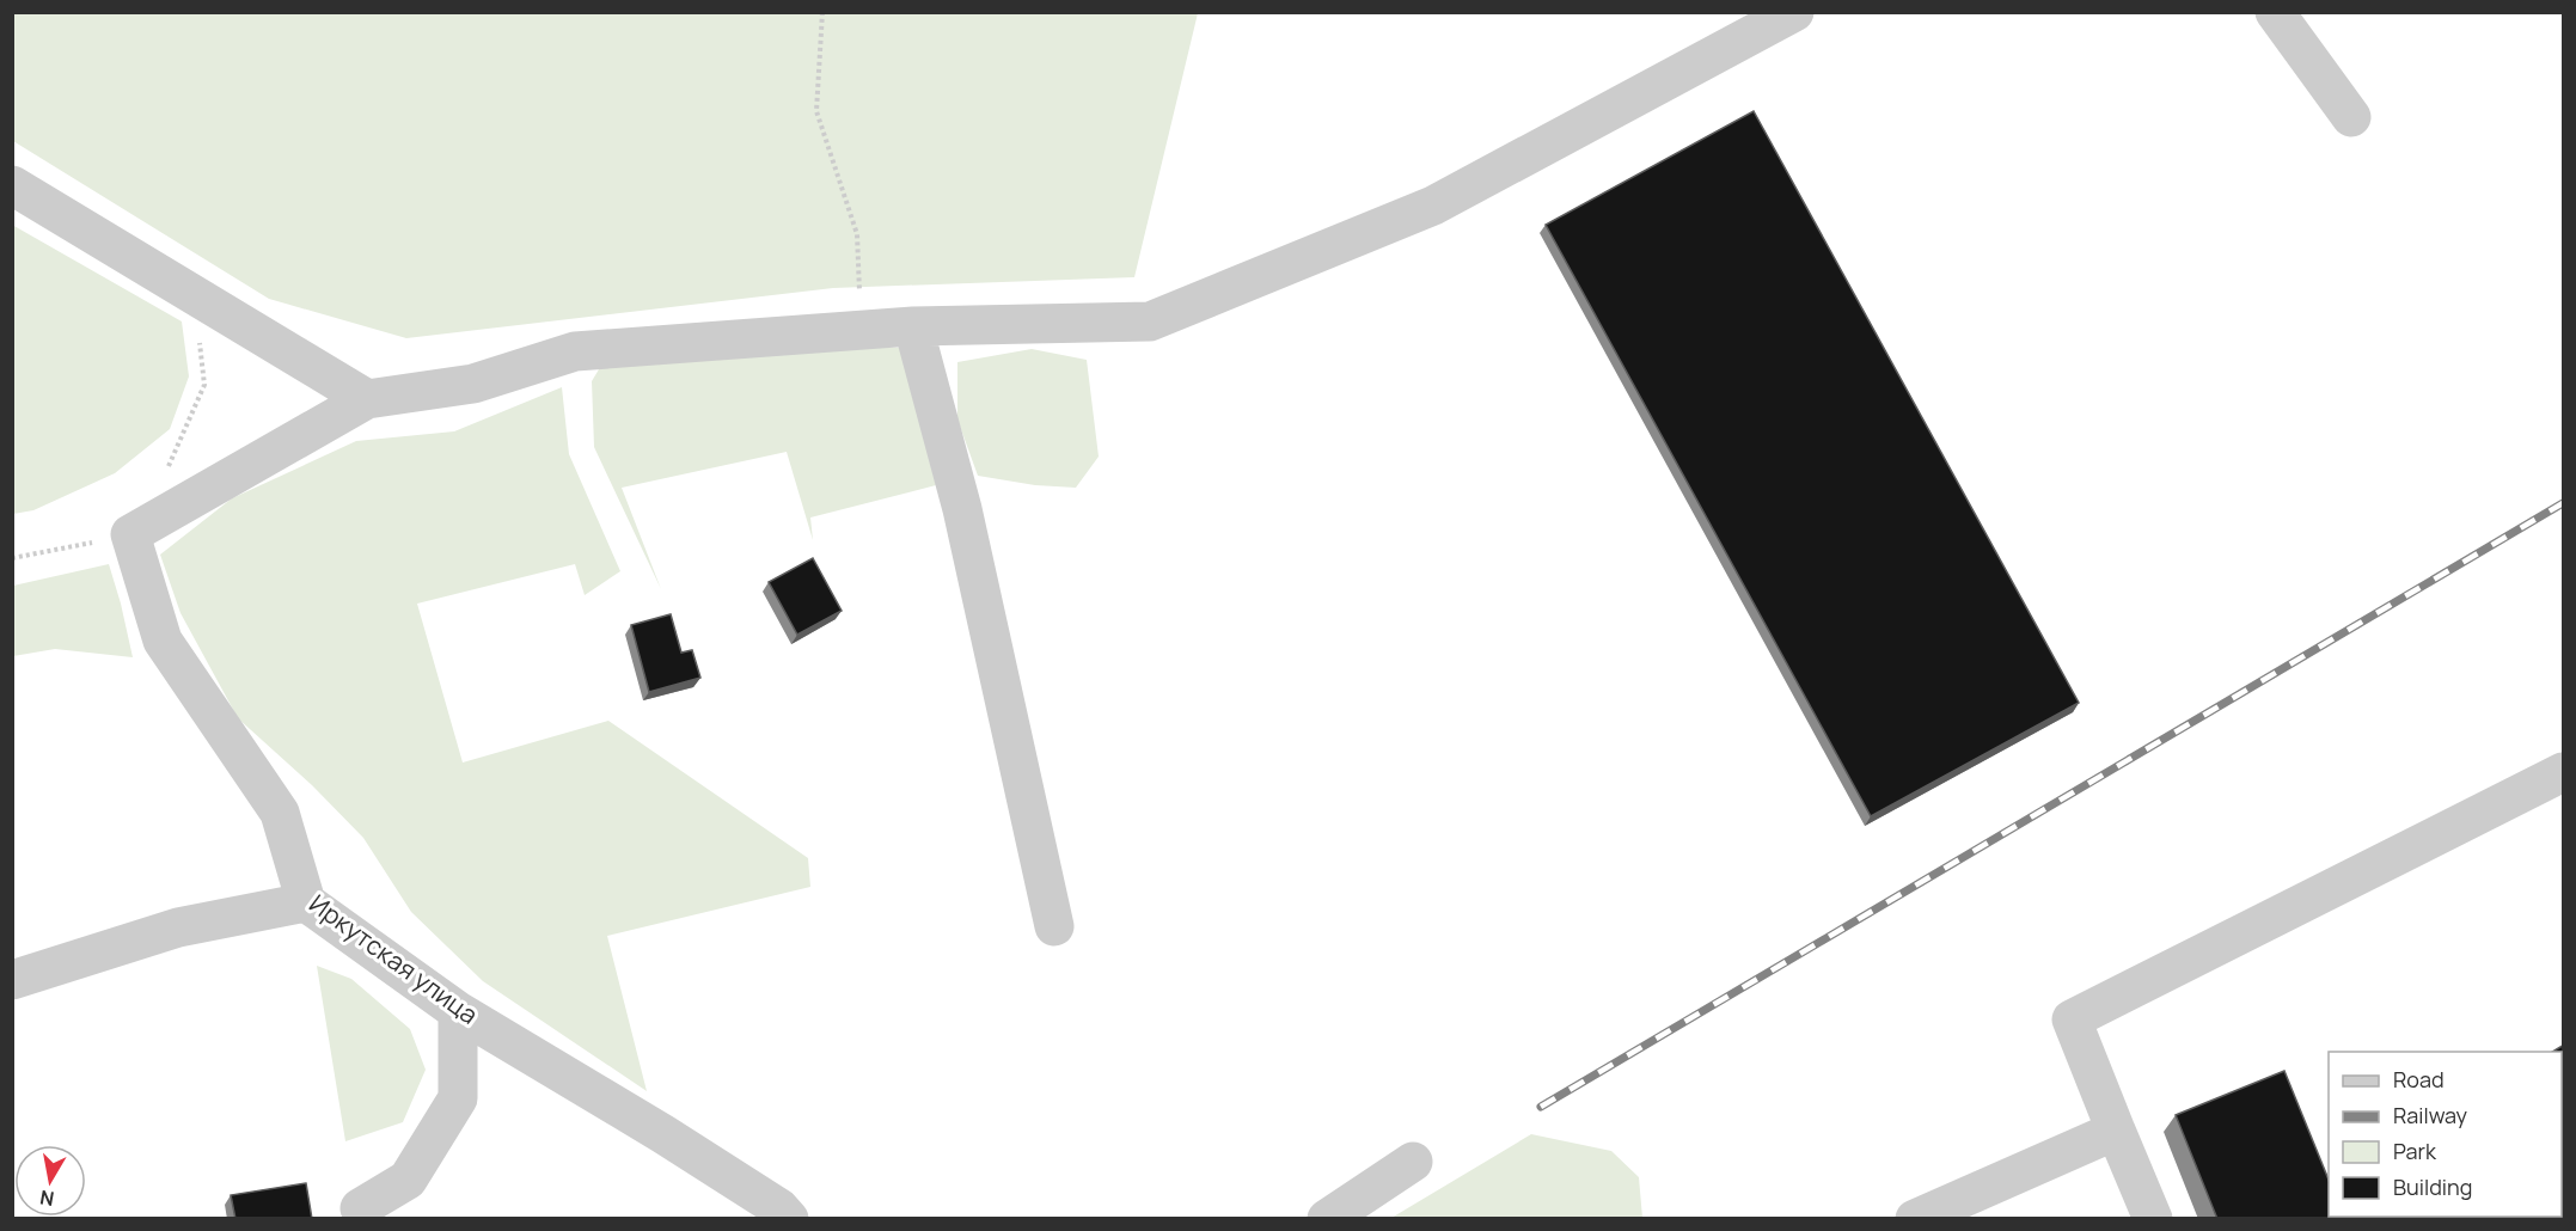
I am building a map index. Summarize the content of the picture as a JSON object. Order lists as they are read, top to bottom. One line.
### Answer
{"streets":{"street":["Иркутская улица"]},"legend":["Road","Railway","Park","Building"],"north":"bottom"}
